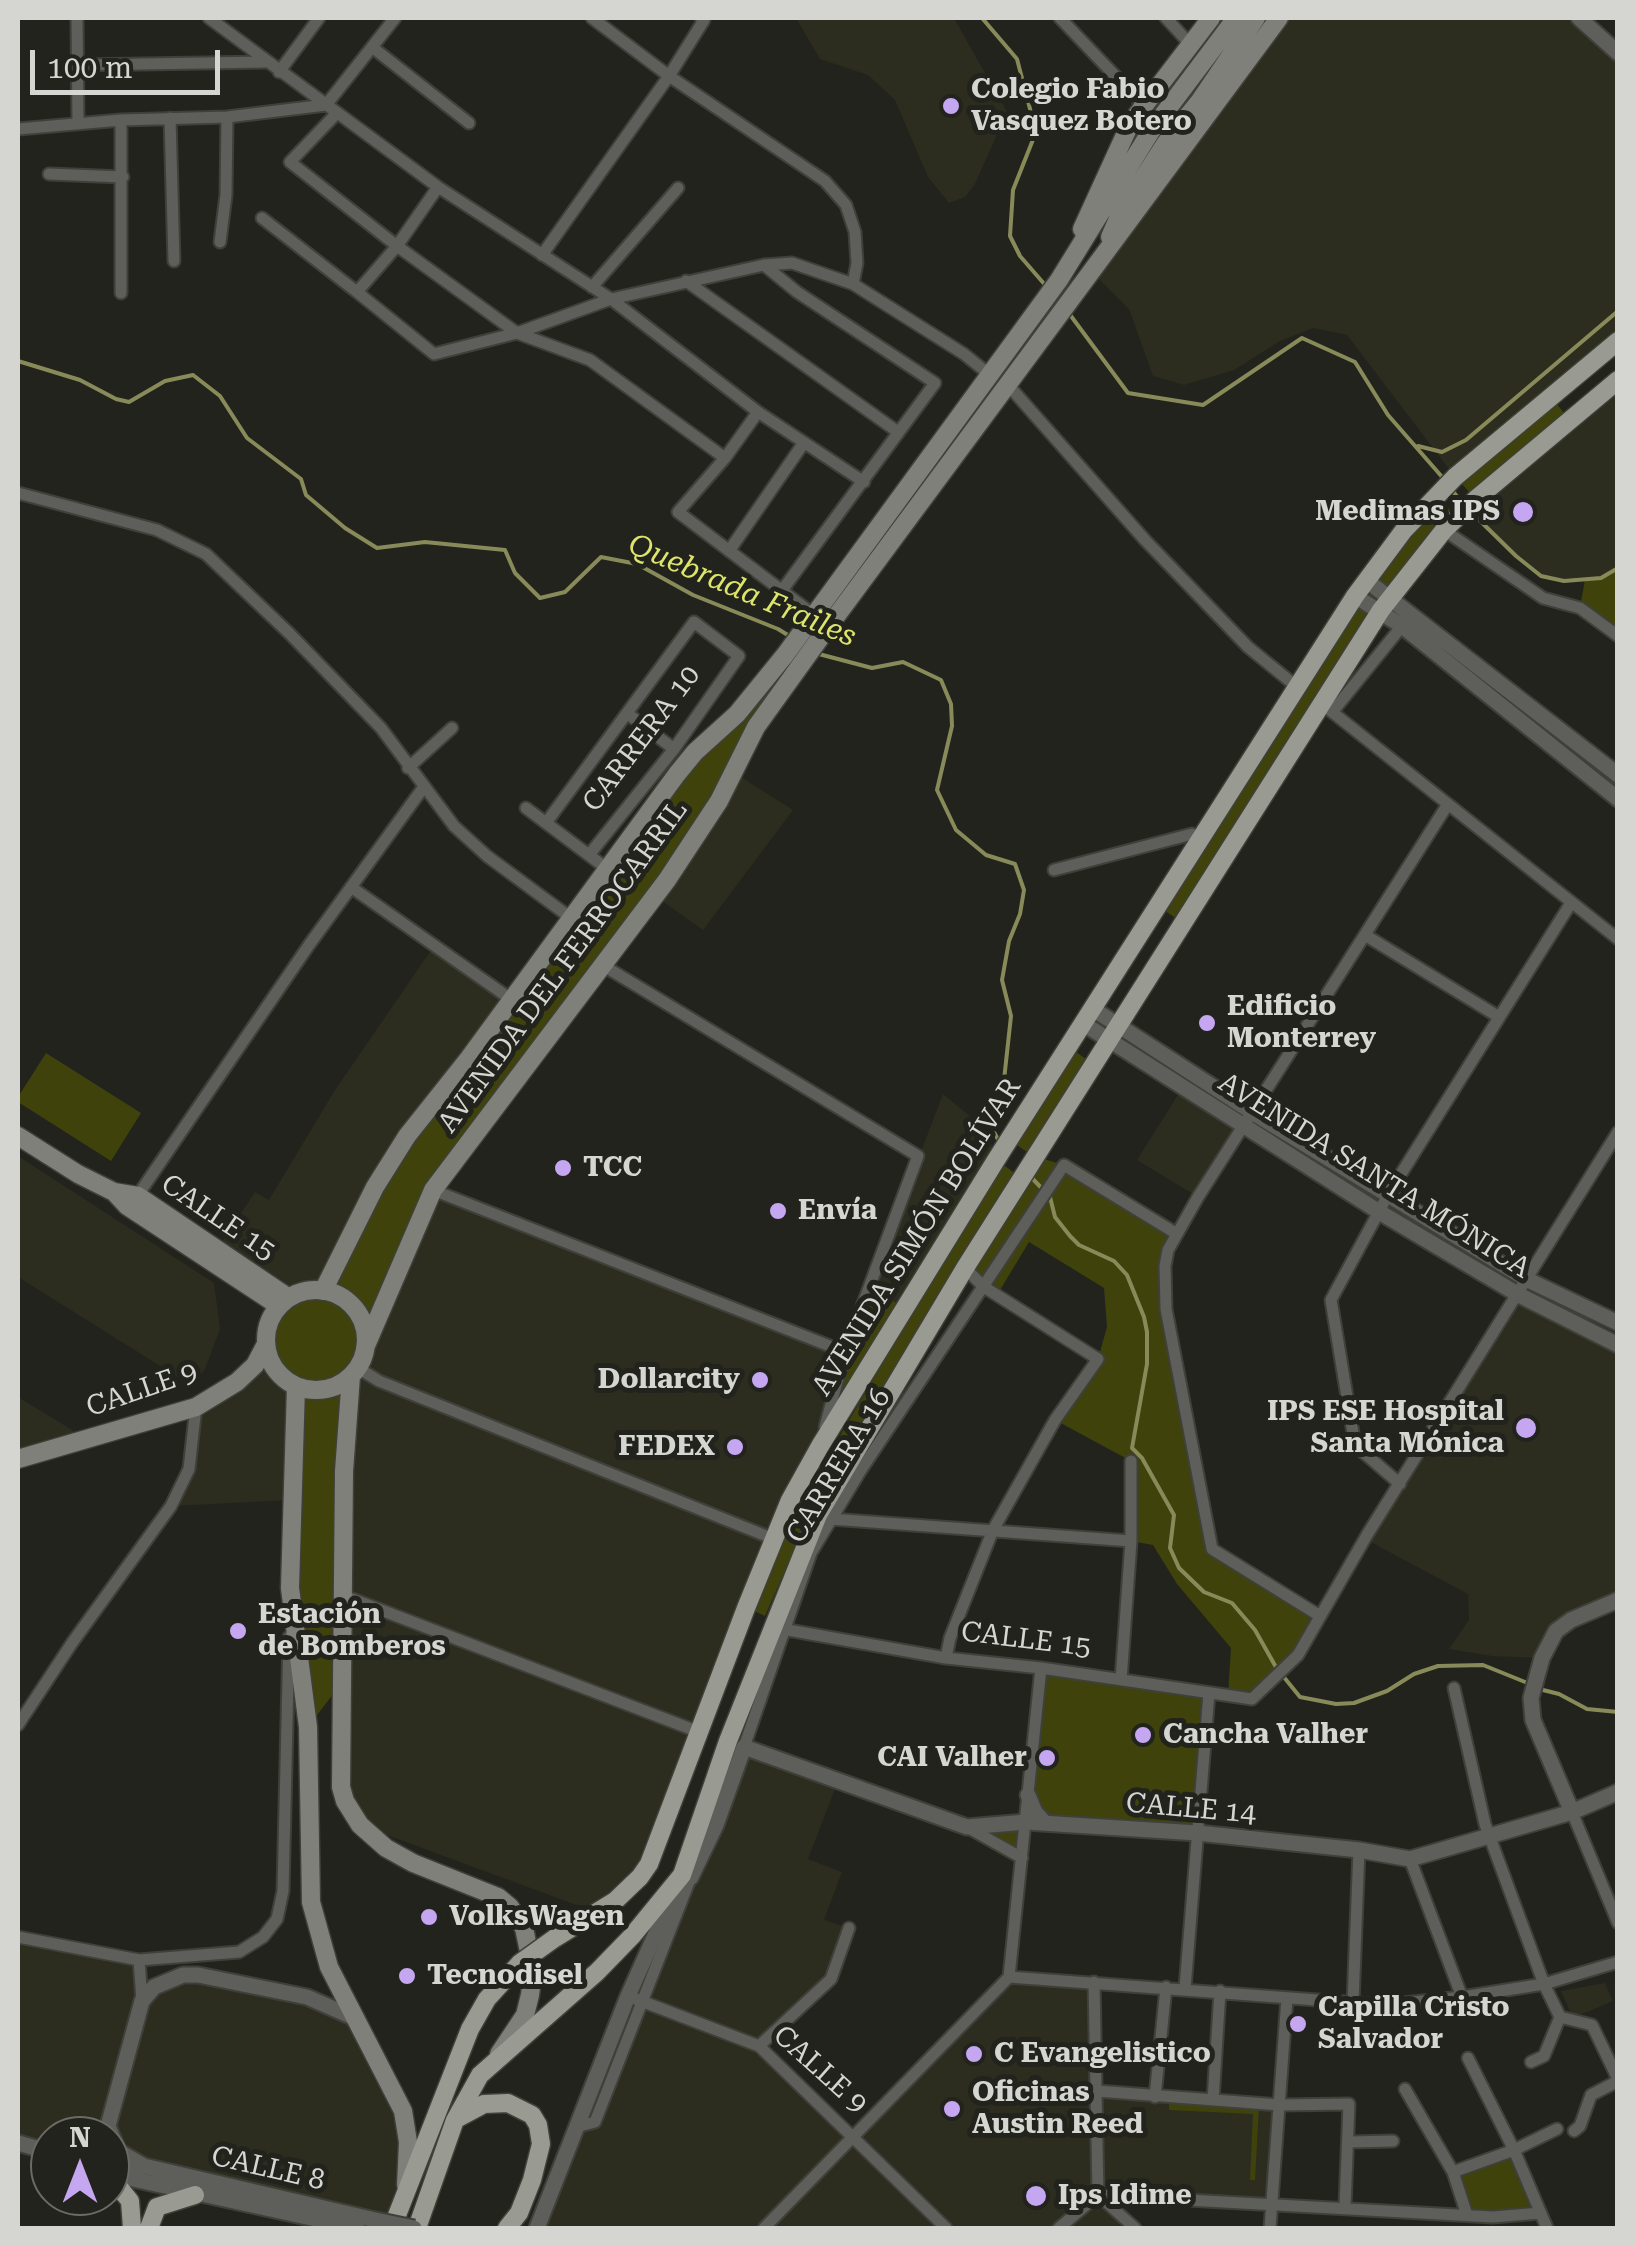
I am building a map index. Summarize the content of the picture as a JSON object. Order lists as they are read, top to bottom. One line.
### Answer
{"streets":{"main road":["AVENIDA DEL FERROCARRIL","CALLE 15","AVENIDA SIMÓN BOLÍVAR","CALLE 9"],"street":["CARRERA 10","AVENIDA SANTA MÓNICA","CARRERA 16","CALLE 14","CALLE 8"]},"crossings":[["AVENIDA DEL FERROCARRIL","CALLE 15"],["AVENIDA DEL FERROCARRIL","CALLE 9"],["AVENIDA SANTA MÓNICA","AVENIDA SIMÓN BOLÍVAR"],["CALLE 15","AVENIDA SIMÓN BOLÍVAR"],["CALLE 15","CALLE 9"],["CALLE 15","CARRERA 16"],["AVENIDA SIMÓN BOLÍVAR","CARRERA 16"],["AVENIDA SIMÓN BOLÍVAR","CALLE 8"],["CALLE 9","CARRERA 16"],["CARRERA 16","CALLE 14"]],"water":["Quebrada Frailes"],"places":["Colegio Fabio Vasquez Botero","Medimas IPS","Edificio Monterrey","TCC","Envía","Dollarcity","IPS ESE Hospital Santa Mónica","FEDEX","Estación de Bomberos","Cancha Valher","CAI Valher","VolksWagen","Tecnodisel","Capilla Cristo Salvador","C Evangelistico","Oficinas Austin Reed","Ips Idime"],"scale_bar":"100 m","north":"top"}
